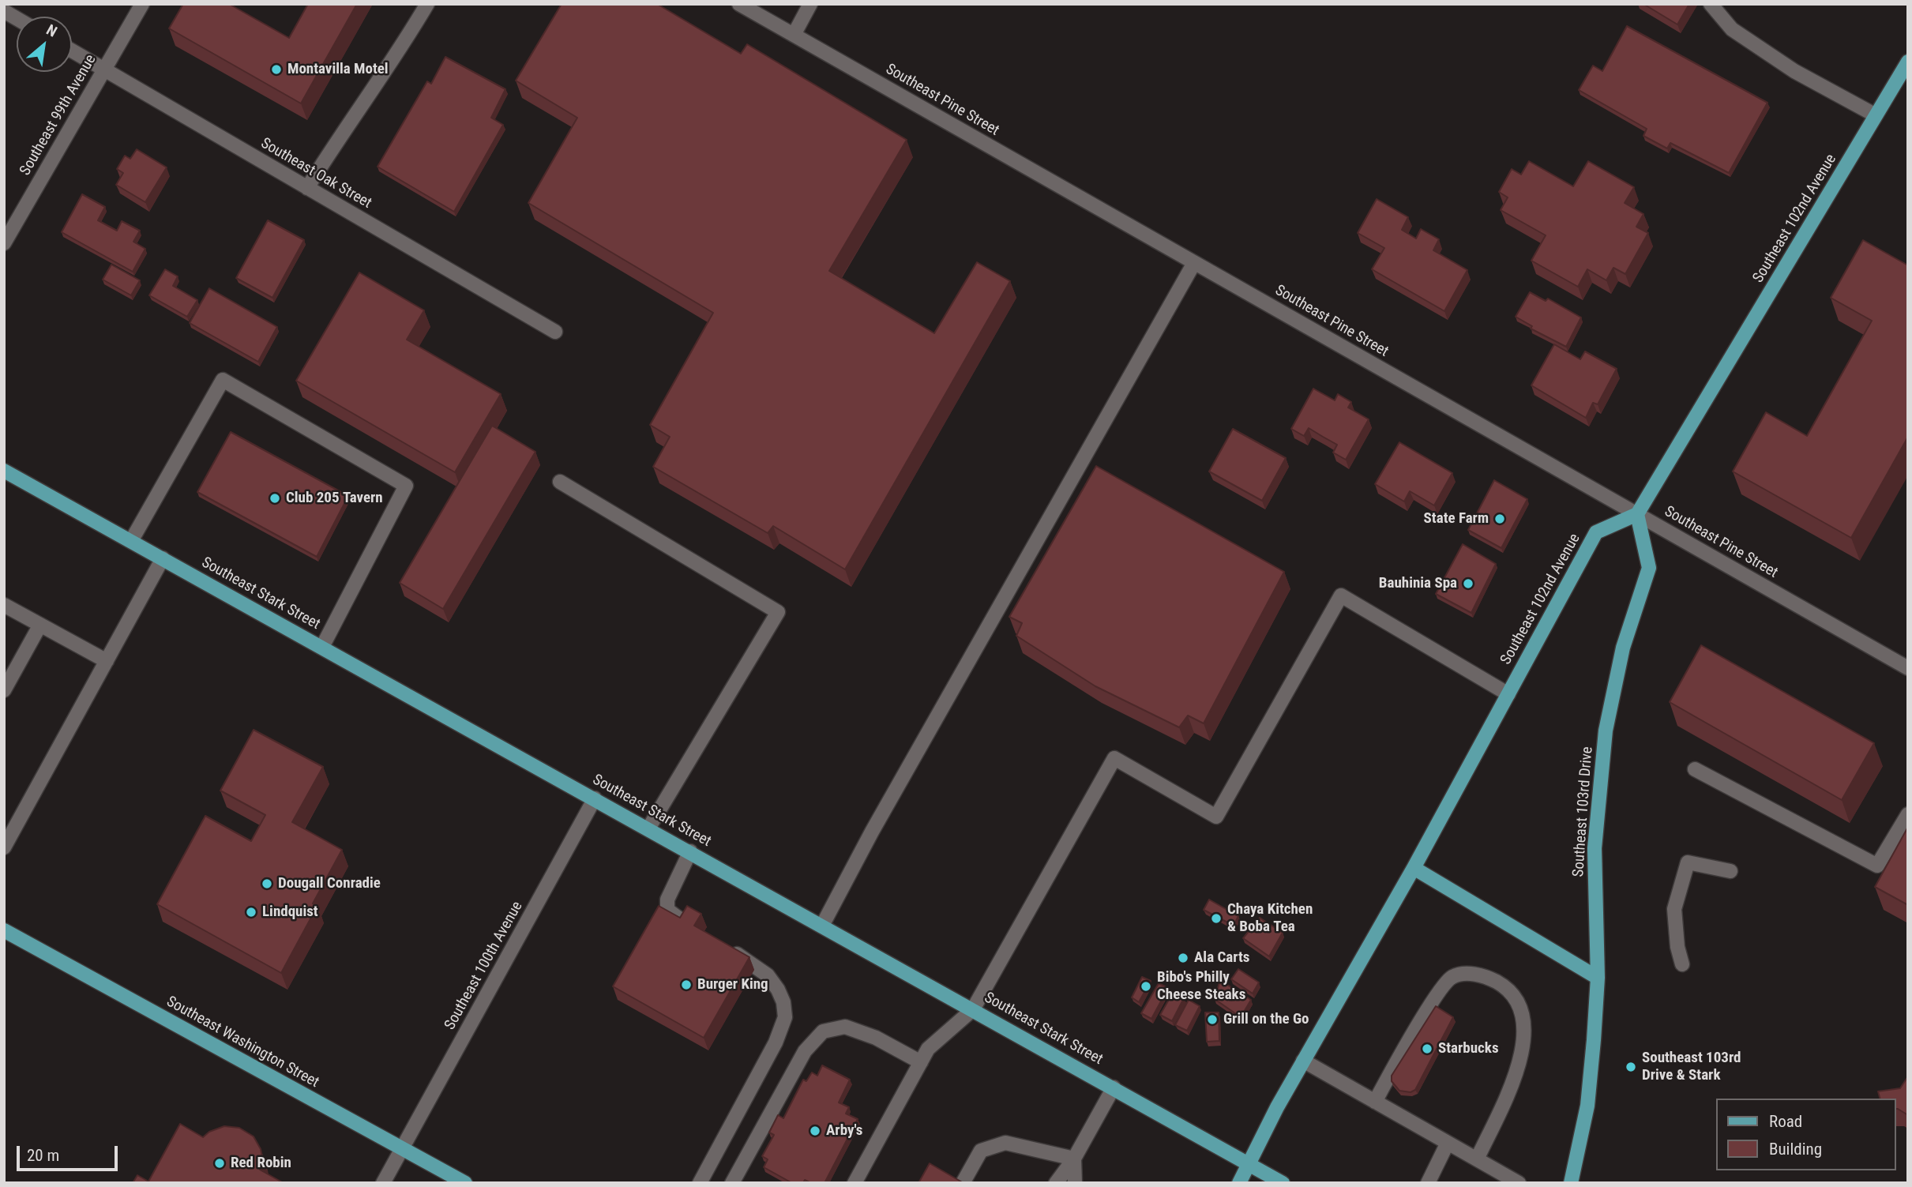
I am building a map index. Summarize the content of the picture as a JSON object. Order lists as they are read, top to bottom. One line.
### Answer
{"streets":{"main road":["Southeast 102nd Avenue","Southeast Stark Street","Southeast 103rd Drive","Southeast Washington Street"],"street":["Southeast Pine Street","Southeast 99th Avenue","Southeast Oak Street","Southeast 100th Avenue"]},"crossings":[["Southeast Pine Street","Southeast 102nd Avenue"],["Southeast Pine Street","Southeast 103rd Drive"],["Southeast 99th Avenue","Southeast Oak Street"],["Southeast 102nd Avenue","Southeast Stark Street"],["Southeast 102nd Avenue","Southeast 103rd Drive"],["Southeast Stark Street","Southeast 100th Avenue"],["Southeast 100th Avenue","Southeast Washington Street"]],"places":["Montavilla Motel","Club 205 Tavern","State Farm","Bauhinia Spa","Dougall Conradie","Lindquist","Chaya Kitchen & Boba Tea","Ala Carts","Burger King","Bibo's Philly Cheese Steaks","Grill on the Go","Starbucks","Southeast 103rd Drive & Stark","Arby's","Red Robin"],"legend":["Road","Building"],"scale_bar":"20 m","north":"top right"}
